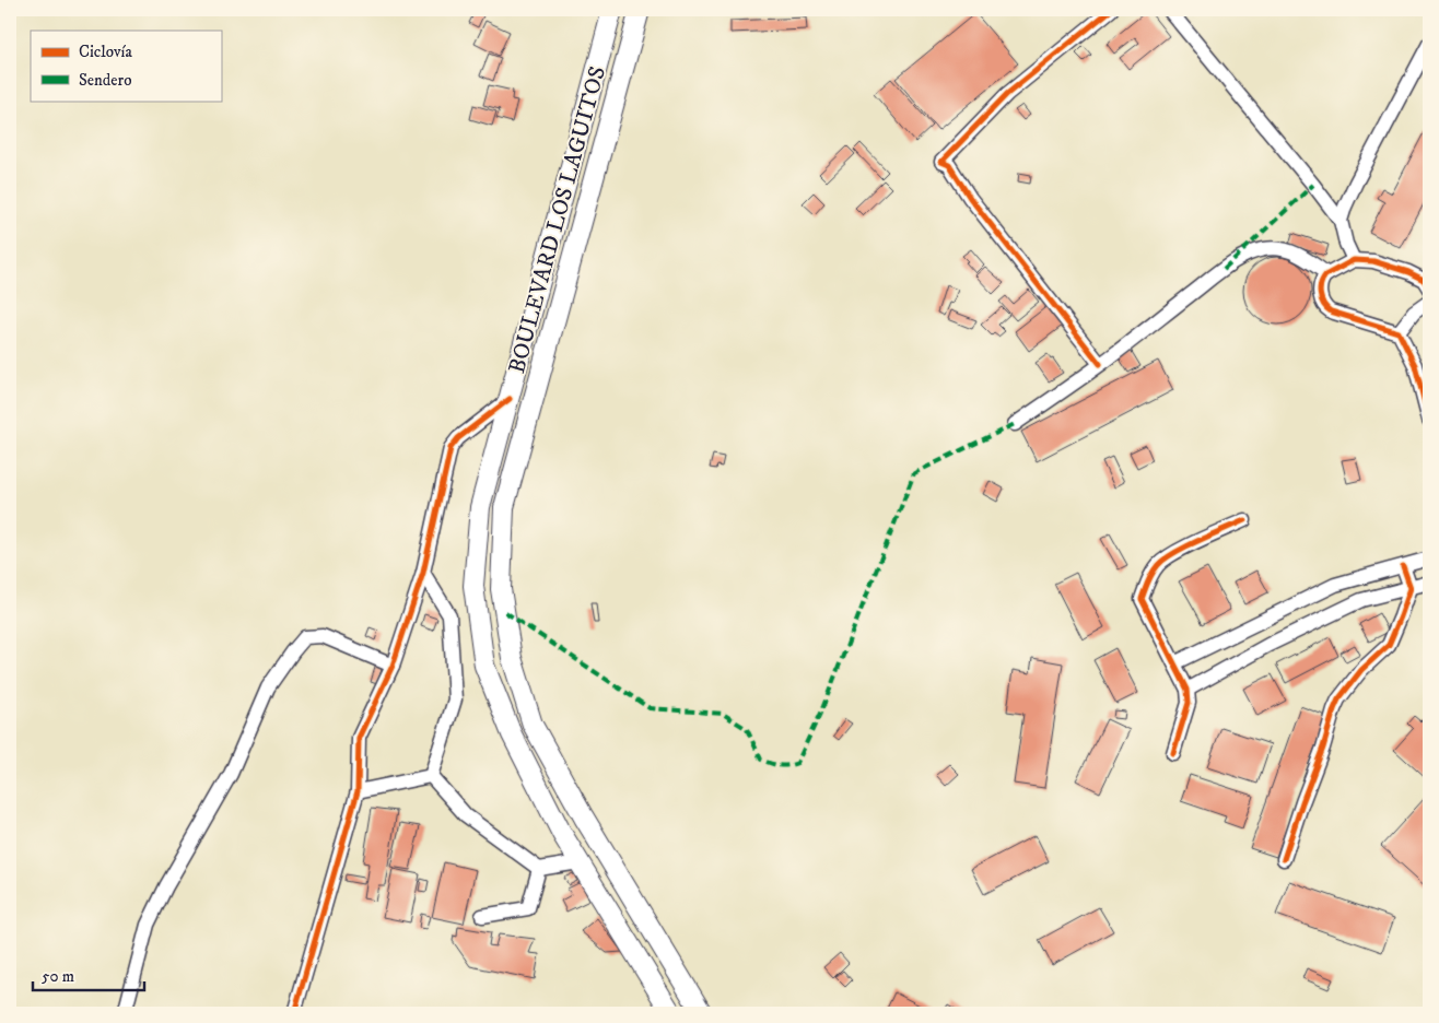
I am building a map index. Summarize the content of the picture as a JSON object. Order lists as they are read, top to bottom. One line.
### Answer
{"streets":{"main road":["BOULEVARD LOS LAGUITOS"]},"legend":["Ciclovía","Sendero"],"scale_bar":"50 m"}
